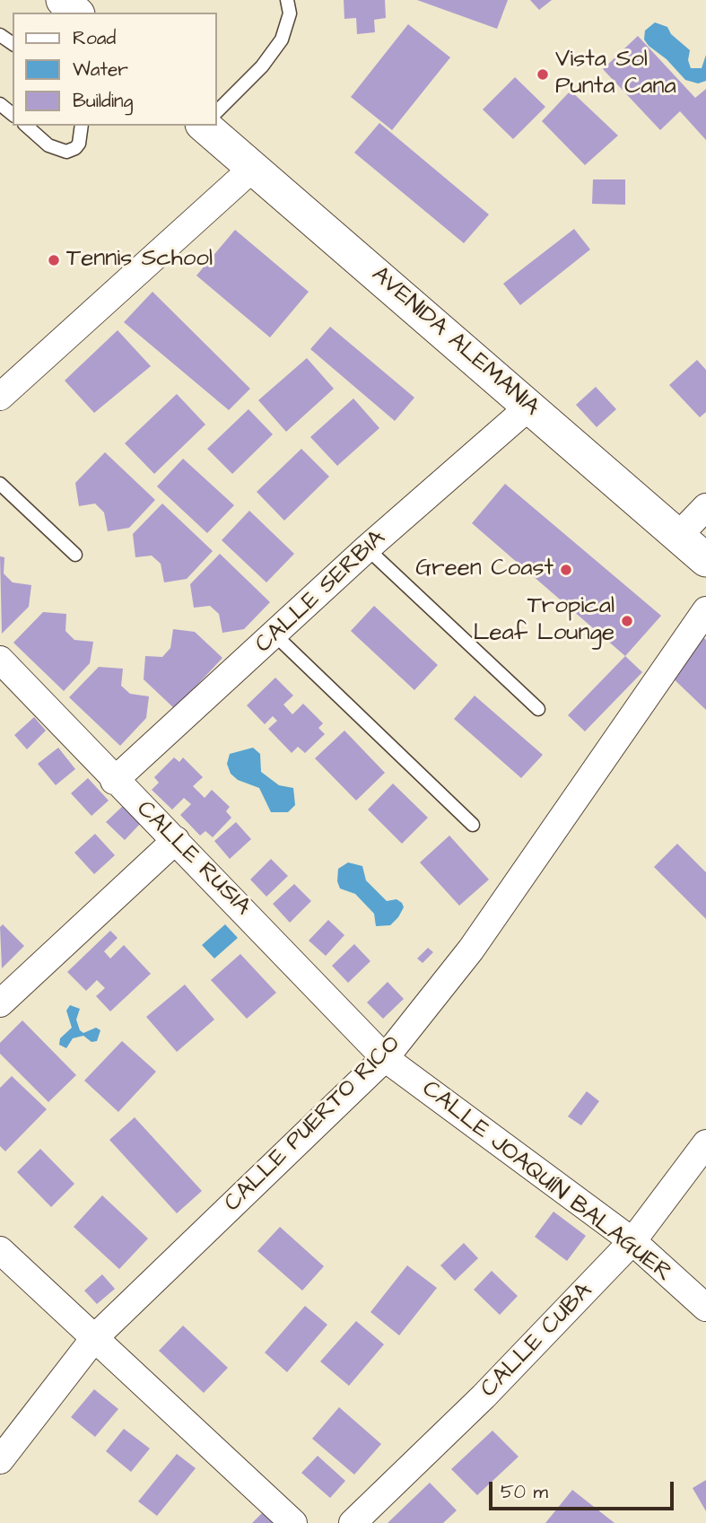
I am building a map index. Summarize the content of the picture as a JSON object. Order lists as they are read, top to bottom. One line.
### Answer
{"streets":{"street":["AVENIDA ALEMANIA","CALLE SERBIA","CALLE RUSIA","CALLE PUERTO RICO","CALLE JOAQUÍN BALAGUER","CALLE CUBA"]},"crossings":[["AVENIDA ALEMANIA","CALLE SERBIA"],["CALLE SERBIA","CALLE RUSIA"],["CALLE RUSIA","CALLE PUERTO RICO"],["CALLE RUSIA","CALLE JOAQUÍN BALAGUER"],["CALLE PUERTO RICO","CALLE JOAQUÍN BALAGUER"],["CALLE JOAQUÍN BALAGUER","CALLE CUBA"]],"places":["Vista Sol Punta Cana","Tennis School","Green Coast","Tropical Leaf Lounge"],"legend":["Road","Water","Building"],"scale_bar":"50 m"}
